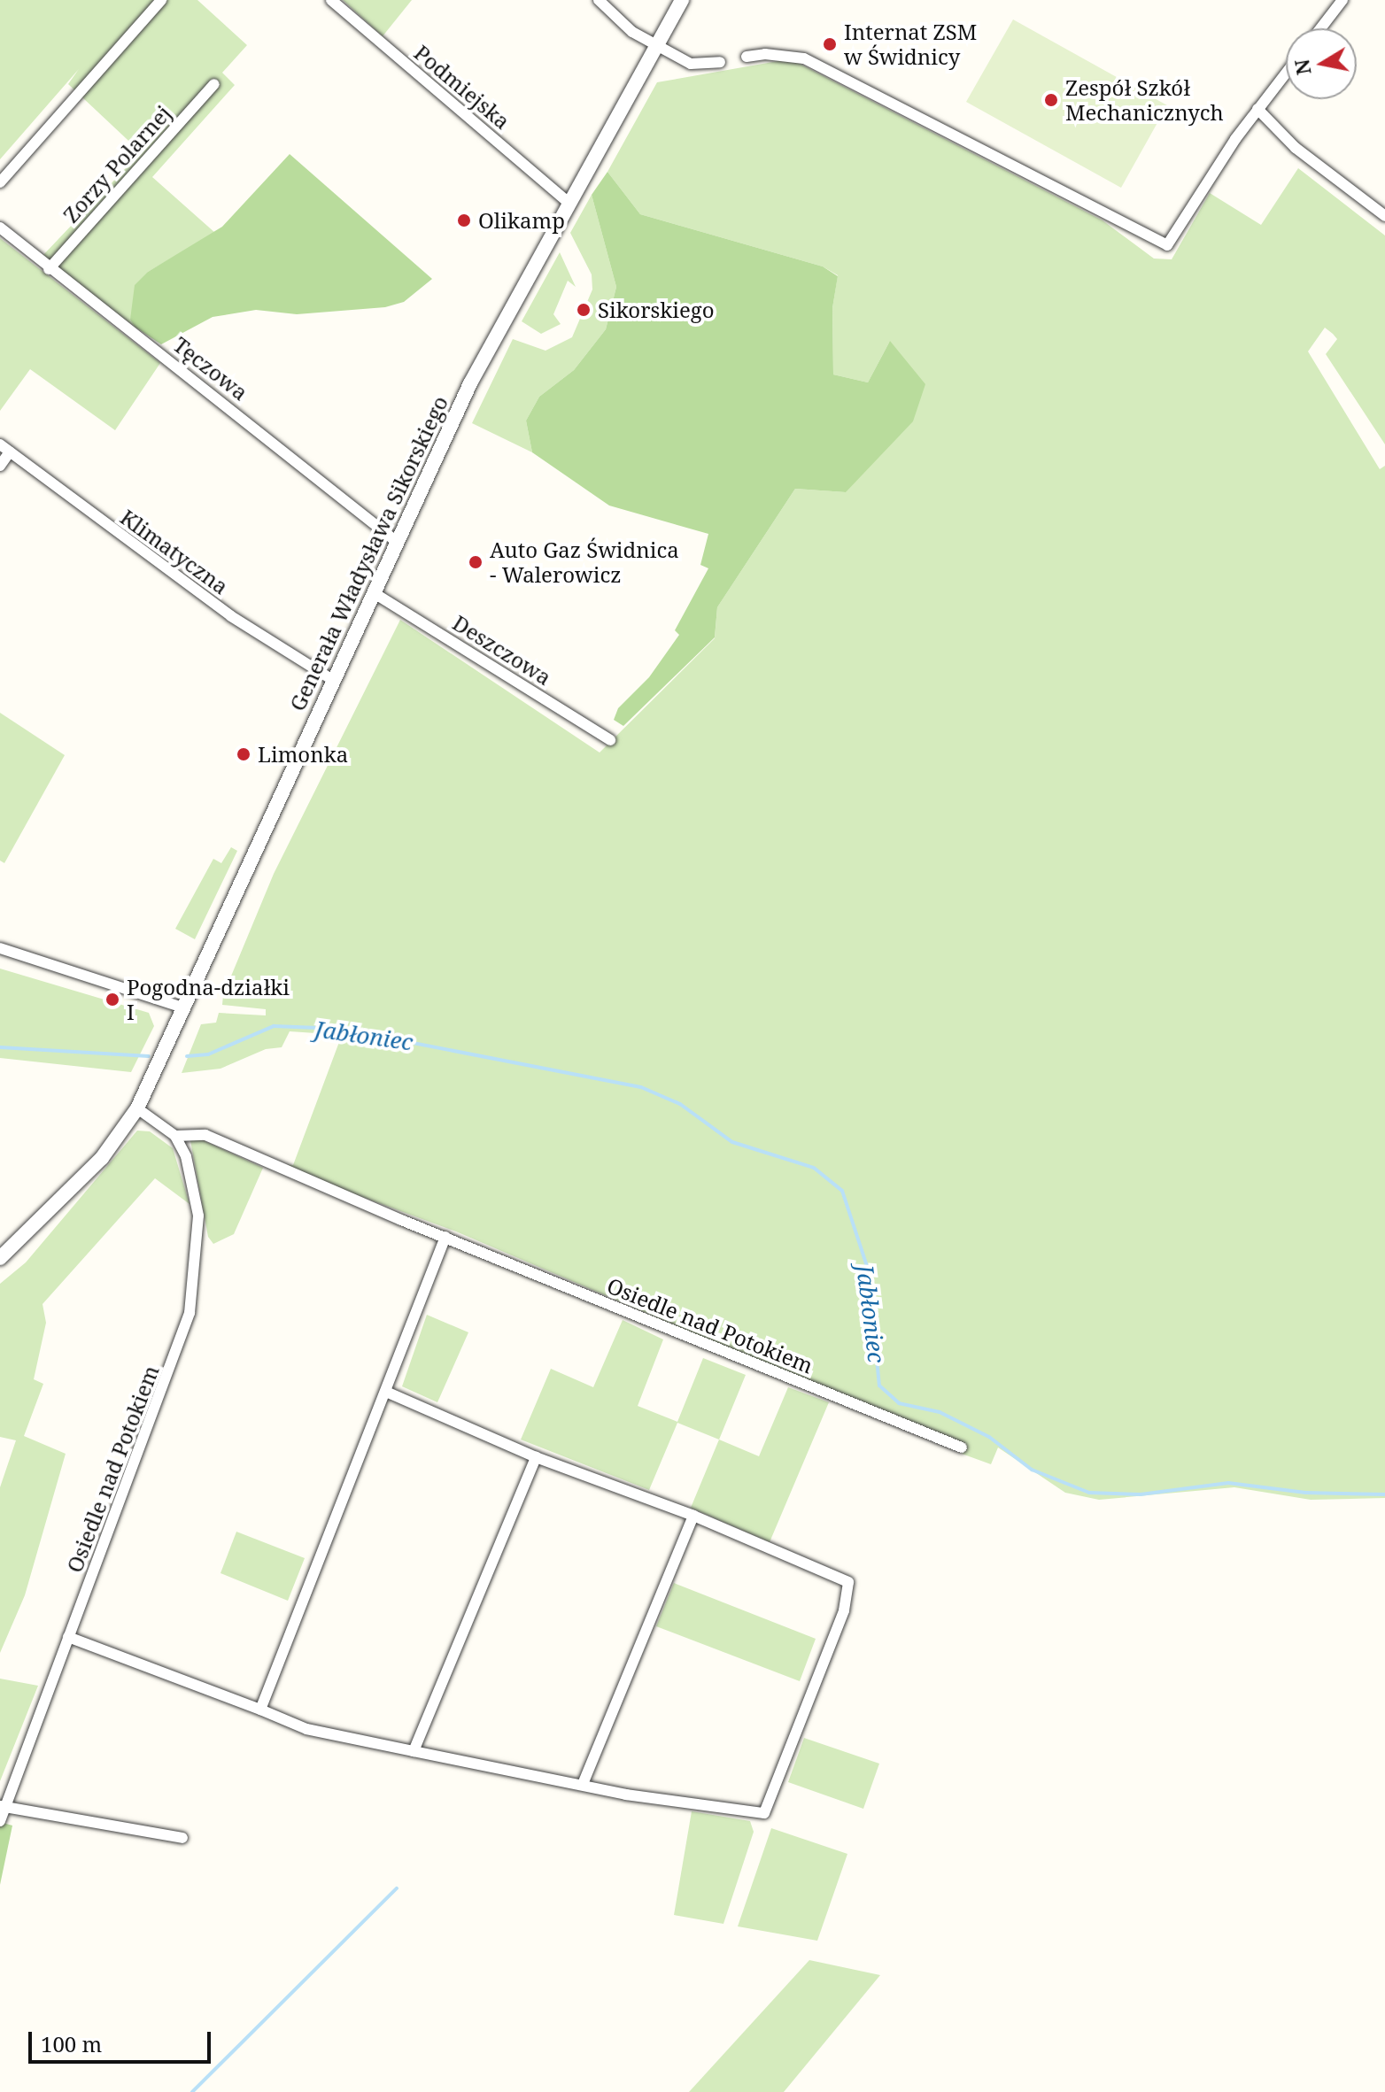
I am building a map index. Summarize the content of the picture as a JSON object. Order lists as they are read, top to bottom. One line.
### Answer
{"streets":{"street":["Podmiejska","Zorzy Polarnej","Tęczowa","Klimatyczna","Generała Władysława Sikorskiego","Deszczowa","Osiedle nad Potokiem"]},"crossings":[["Podmiejska","Generała Władysława Sikorskiego"],["Zorzy Polarnej","Tęczowa"],["Tęczowa","Generała Władysława Sikorskiego"],["Klimatyczna","Generała Władysława Sikorskiego"],["Generała Władysława Sikorskiego","Deszczowa"]],"water":["Jabłoniec"],"places":["Internat ZSM w Świdnicy","Zespół Szkół Mechanicznych","Olikamp","Sikorskiego","Auto Gaz Świdnica - Walerowicz","Limonka","Pogodna-działki I"],"scale_bar":"100 m","north":"left"}
